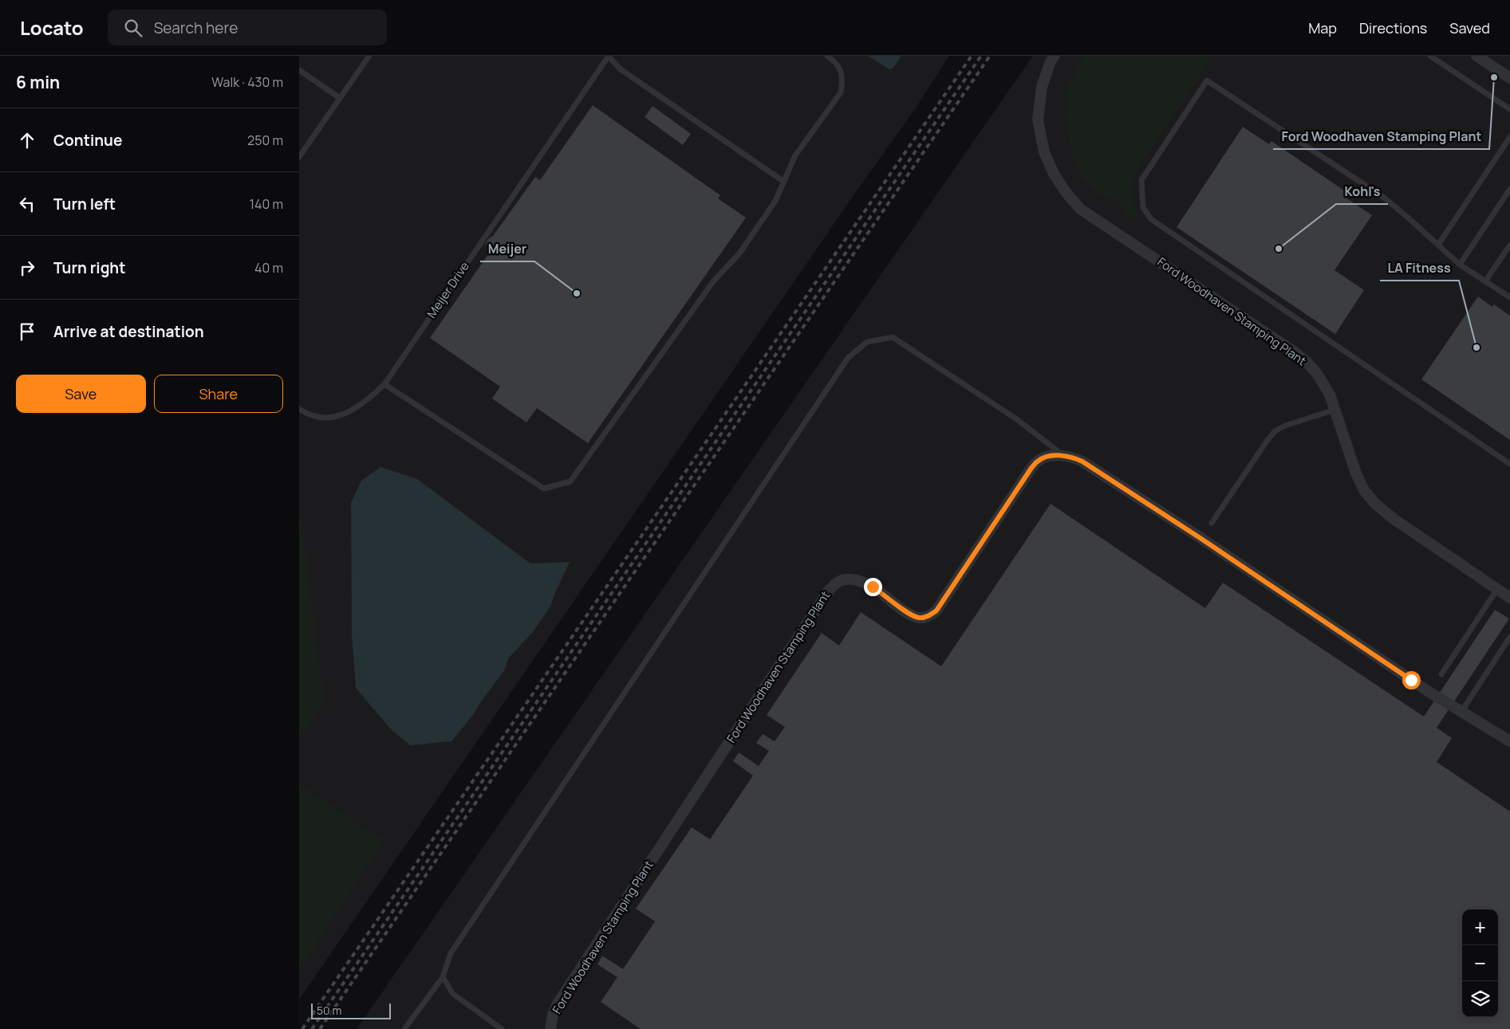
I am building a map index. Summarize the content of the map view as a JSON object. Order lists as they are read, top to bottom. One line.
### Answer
{"streets":{"street":["Ford Woodhaven Stamping Plant"],"lane":["Meijer Drive"]},"places":["Ford Woodhaven Stamping Plant","Kohl's","Meijer","LA Fitness"],"scale_bar":"50 m","page":{"header":"Locato","search":"Search here","nav":["Map","Directions","Saved"],"heading":["6 min","Walk · 430 m"],"list":[["Continue","250 m"],["Turn left","140 m"],["Turn right","40 m"],"Arrive at destination"],"buttons":["Save","Share"],"map_buttons":["+","−"],"scale":"50 m"}}
